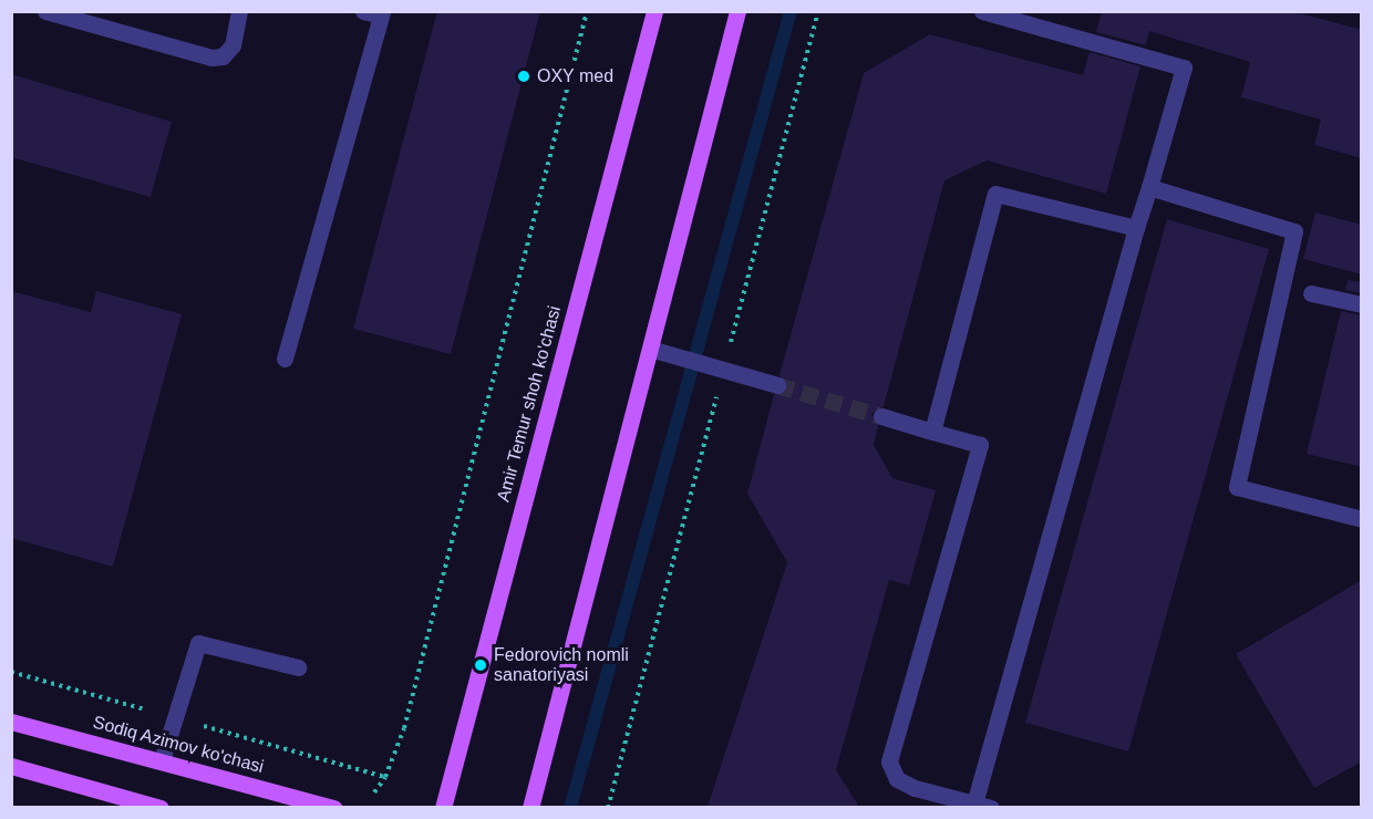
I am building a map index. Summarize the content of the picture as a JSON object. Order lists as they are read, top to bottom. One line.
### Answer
{"streets":{"main road":["Amir Temur shoh ko'chasi","Sodiq Azimov ko'chasi"]},"places":["OXY med","Fedorovich nomli sanatoriyasi"]}
